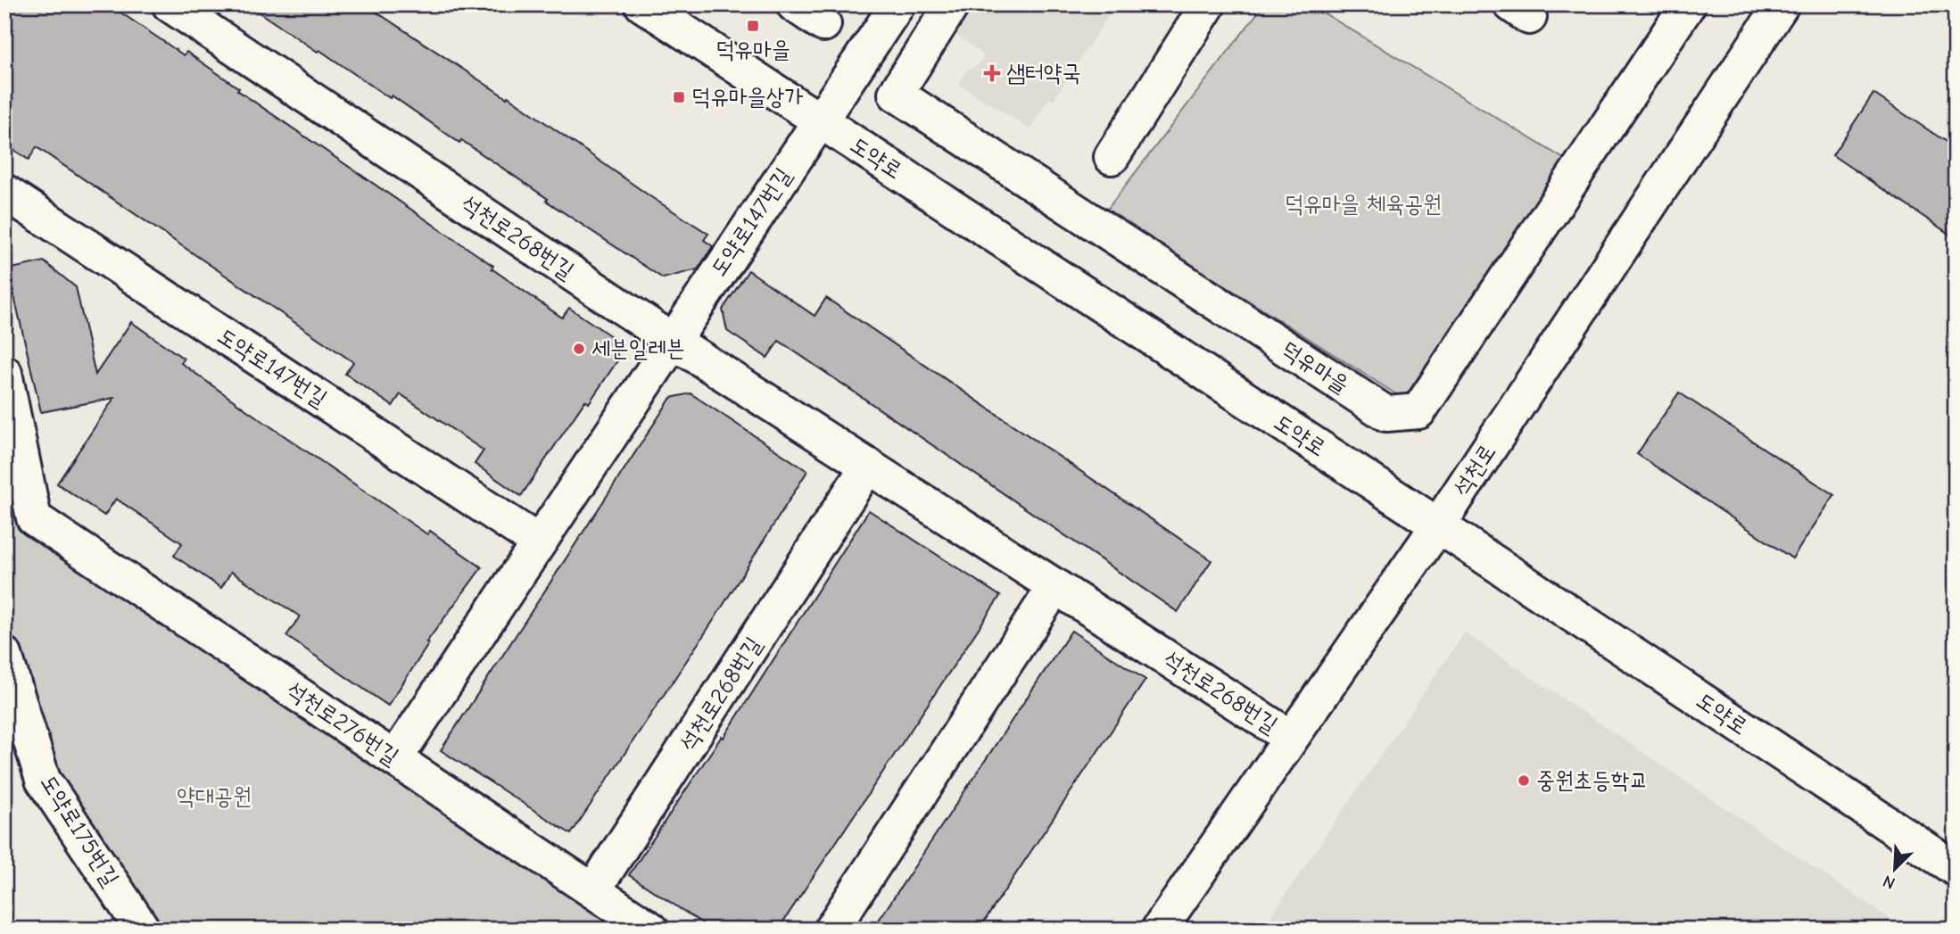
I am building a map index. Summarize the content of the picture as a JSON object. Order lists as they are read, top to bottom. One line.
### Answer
{"streets":{"street":["도약로","도약로147번길","석천로268번길","덕유마을","석천로","석천로276번길","도약로175번길"]},"crossings":[["도약로","도약로147번길"],["도약로","석천로"],["도약로147번길","석천로268번길"],["도약로147번길","석천로276번길"],["석천로268번길","석천로"],["석천로268번길","석천로276번길"]],"parks":["덕유마을 체육공원","약대공원"],"places":{"transit":["덕유마을","덕유마을상가"],"health":["샘터약국"],"other":["세븐일레븐","중원초등학교"]},"north":"bottom left"}
